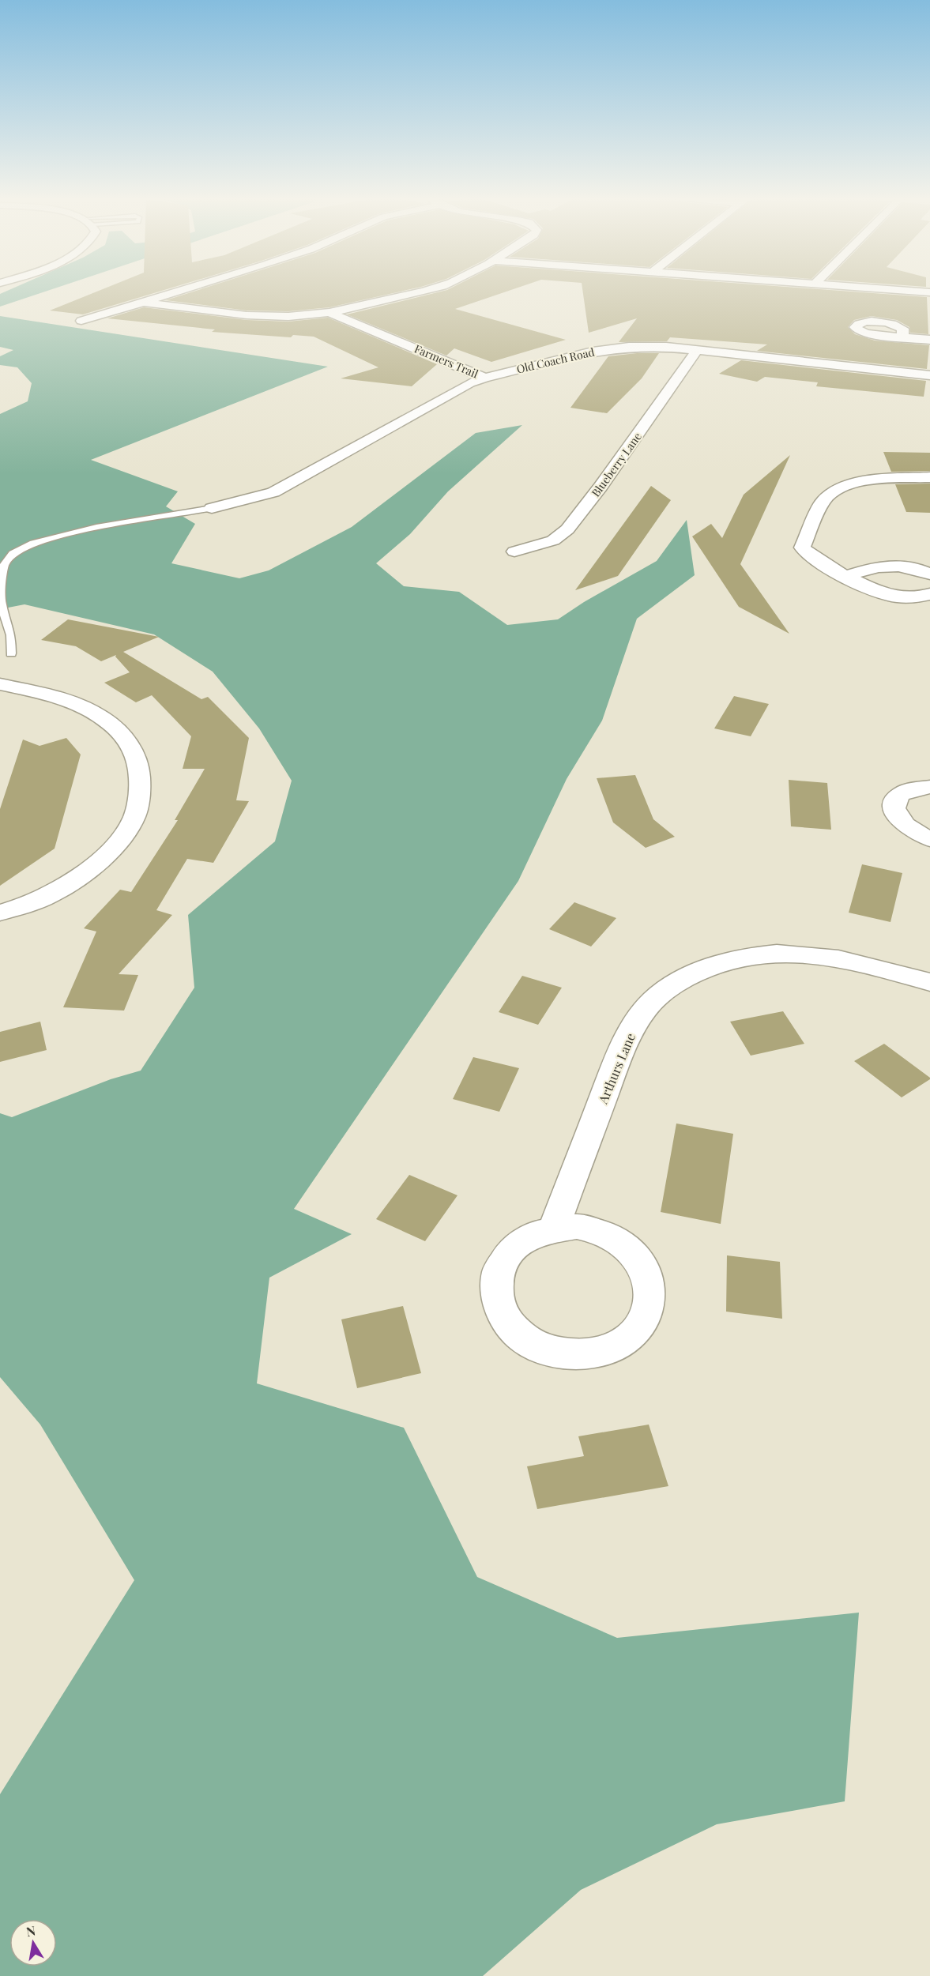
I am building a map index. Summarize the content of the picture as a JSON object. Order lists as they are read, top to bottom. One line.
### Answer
{"streets":{"street":["Old Coach Road","Farmers Trail","Blueberry Lane","Arthurs Lane"]},"crossings":[["Old Coach Road","Farmers Trail"],["Old Coach Road","Blueberry Lane"]],"north":"top"}
